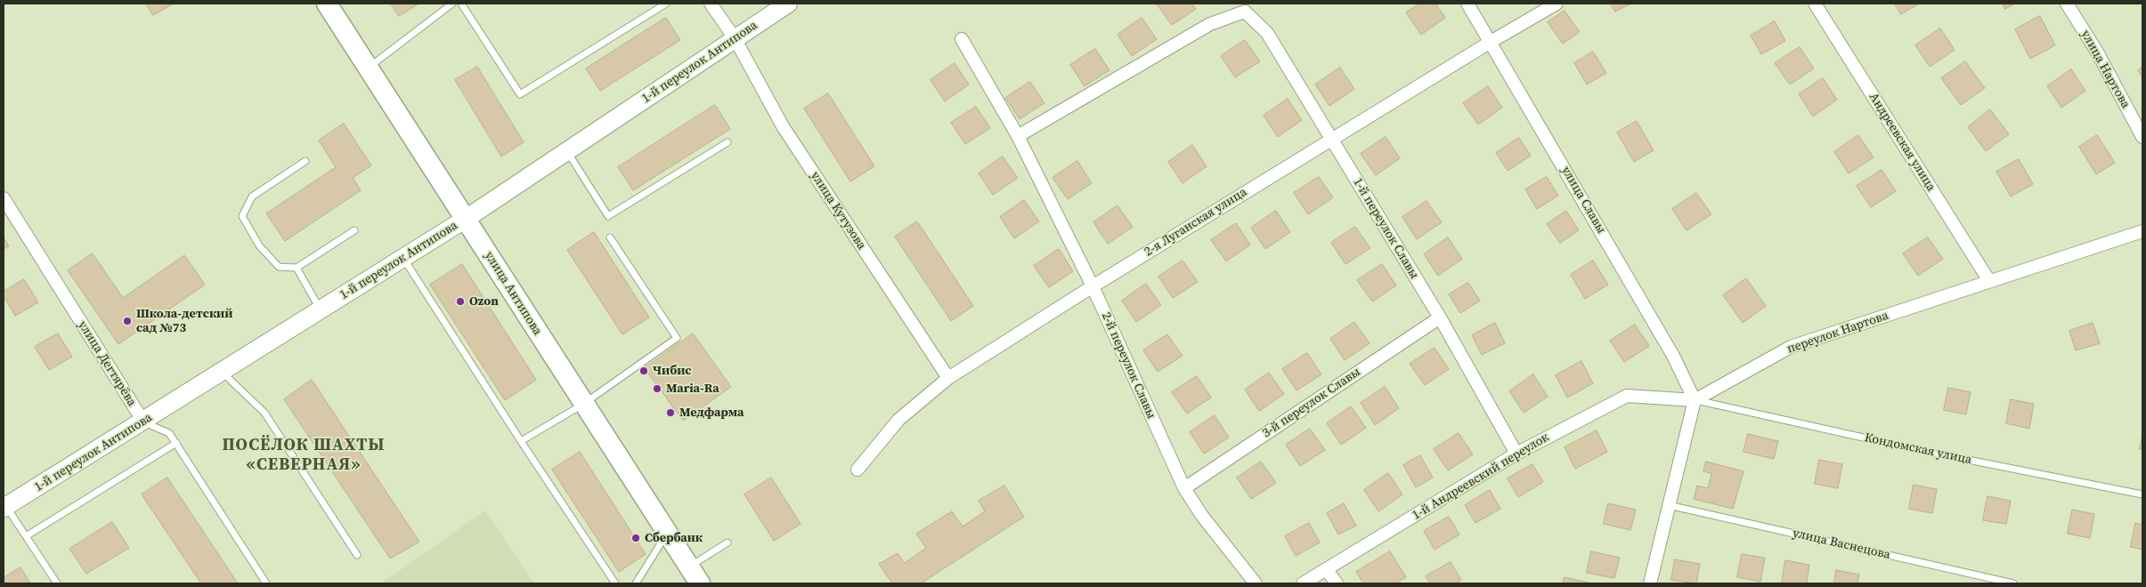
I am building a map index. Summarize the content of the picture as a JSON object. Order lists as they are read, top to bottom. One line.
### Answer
{"streets":{"main road":["1-й переулок Антипова","улица Антипова"],"street":["улица Нартова","Андреевская улица","улица Славы","улица Кутузова","2-я Луганская улица","1-й переулок Славы","переулок Нартова","улица Дегтярёва","2-й переулок Славы","3-й переулок Славы","1-й Андреевский переулок"],"lane":["Кондомская улица","улица Васнецова"]},"crossings":[["1-й переулок Антипова","улица Кутузова"],["1-й переулок Антипова","улица Антипова"],["1-й переулок Антипова","улица Дегтярёва"],["Андреевская улица","переулок Нартова"],["улица Славы","2-я Луганская улица"],["улица Славы","переулок Нартова"],["улица Славы","Кондомская улица"],["улица Славы","1-й Андреевский переулок"],["улица Кутузова","2-я Луганская улица"],["2-я Луганская улица","1-й переулок Славы"],["2-я Луганская улица","2-й переулок Славы"],["1-й переулок Славы","2-й переулок Славы"],["1-й переулок Славы","3-й переулок Славы"],["1-й переулок Славы","1-й Андреевский переулок"],["переулок Нартова","Кондомская улица"],["переулок Нартова","1-й Андреевский переулок"],["2-й переулок Славы","3-й переулок Славы"],["Кондомская улица","1-й Андреевский переулок"]],"districts":["ПОСЁЛОК ШАХТЫ «СЕВЕРНАЯ»"],"places":["Ozon","Школа-детский сад №73","Чибис","Maria-Ra","Медфарма","Сбербанк"]}
